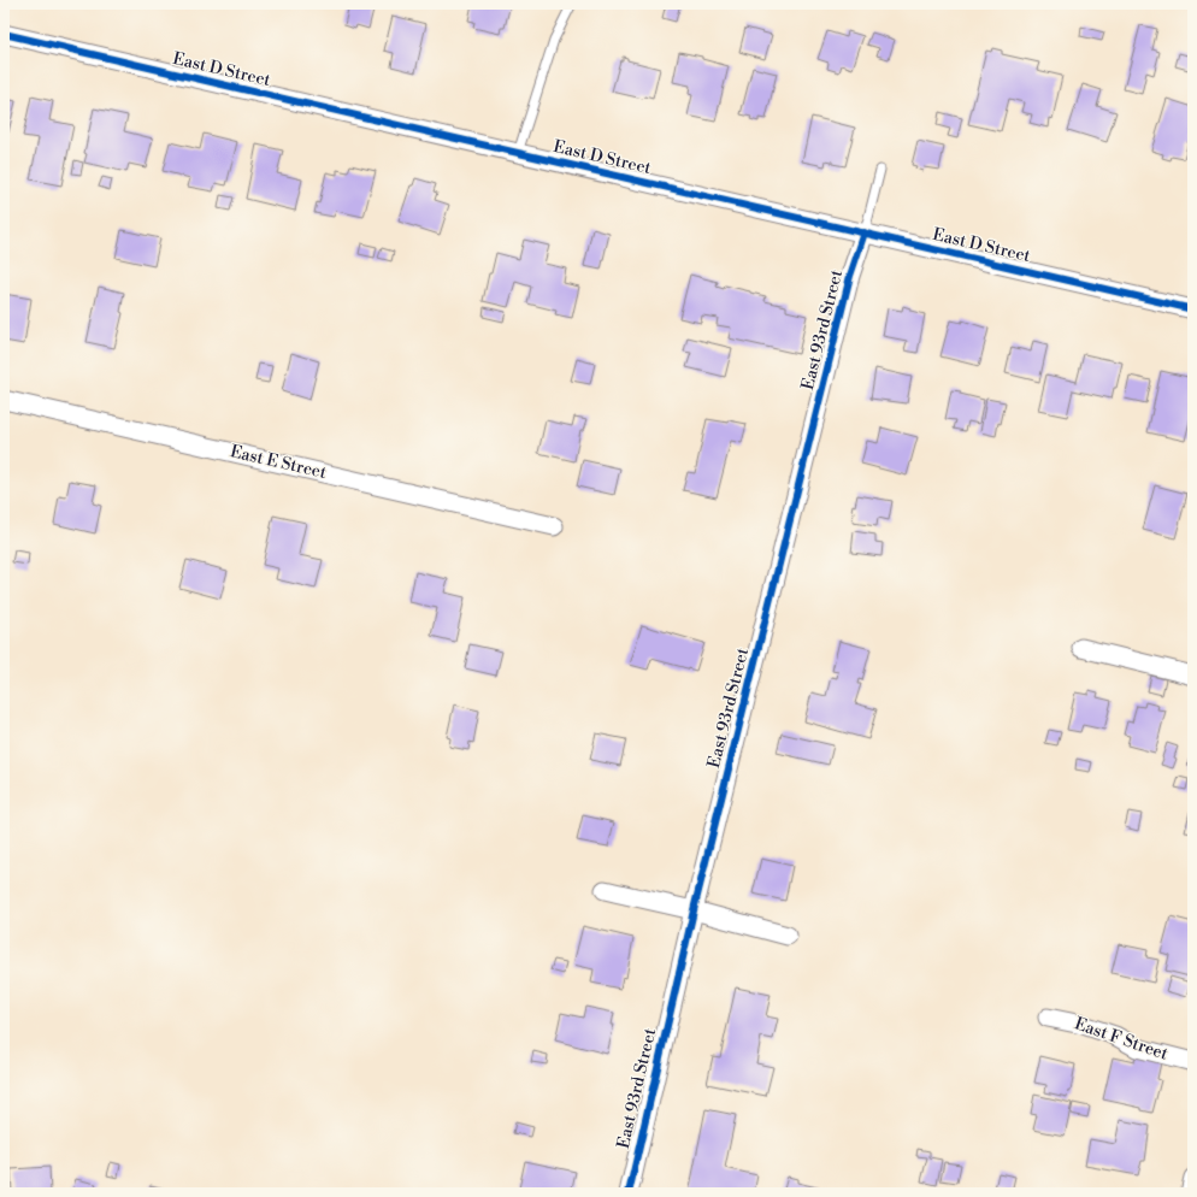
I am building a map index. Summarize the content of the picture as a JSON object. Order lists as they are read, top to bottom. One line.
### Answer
{"streets":{"street":["East D Street","East 93rd Street","East E Street","East F Street"]},"crossings":[["East D Street","East 93rd Street"]]}
